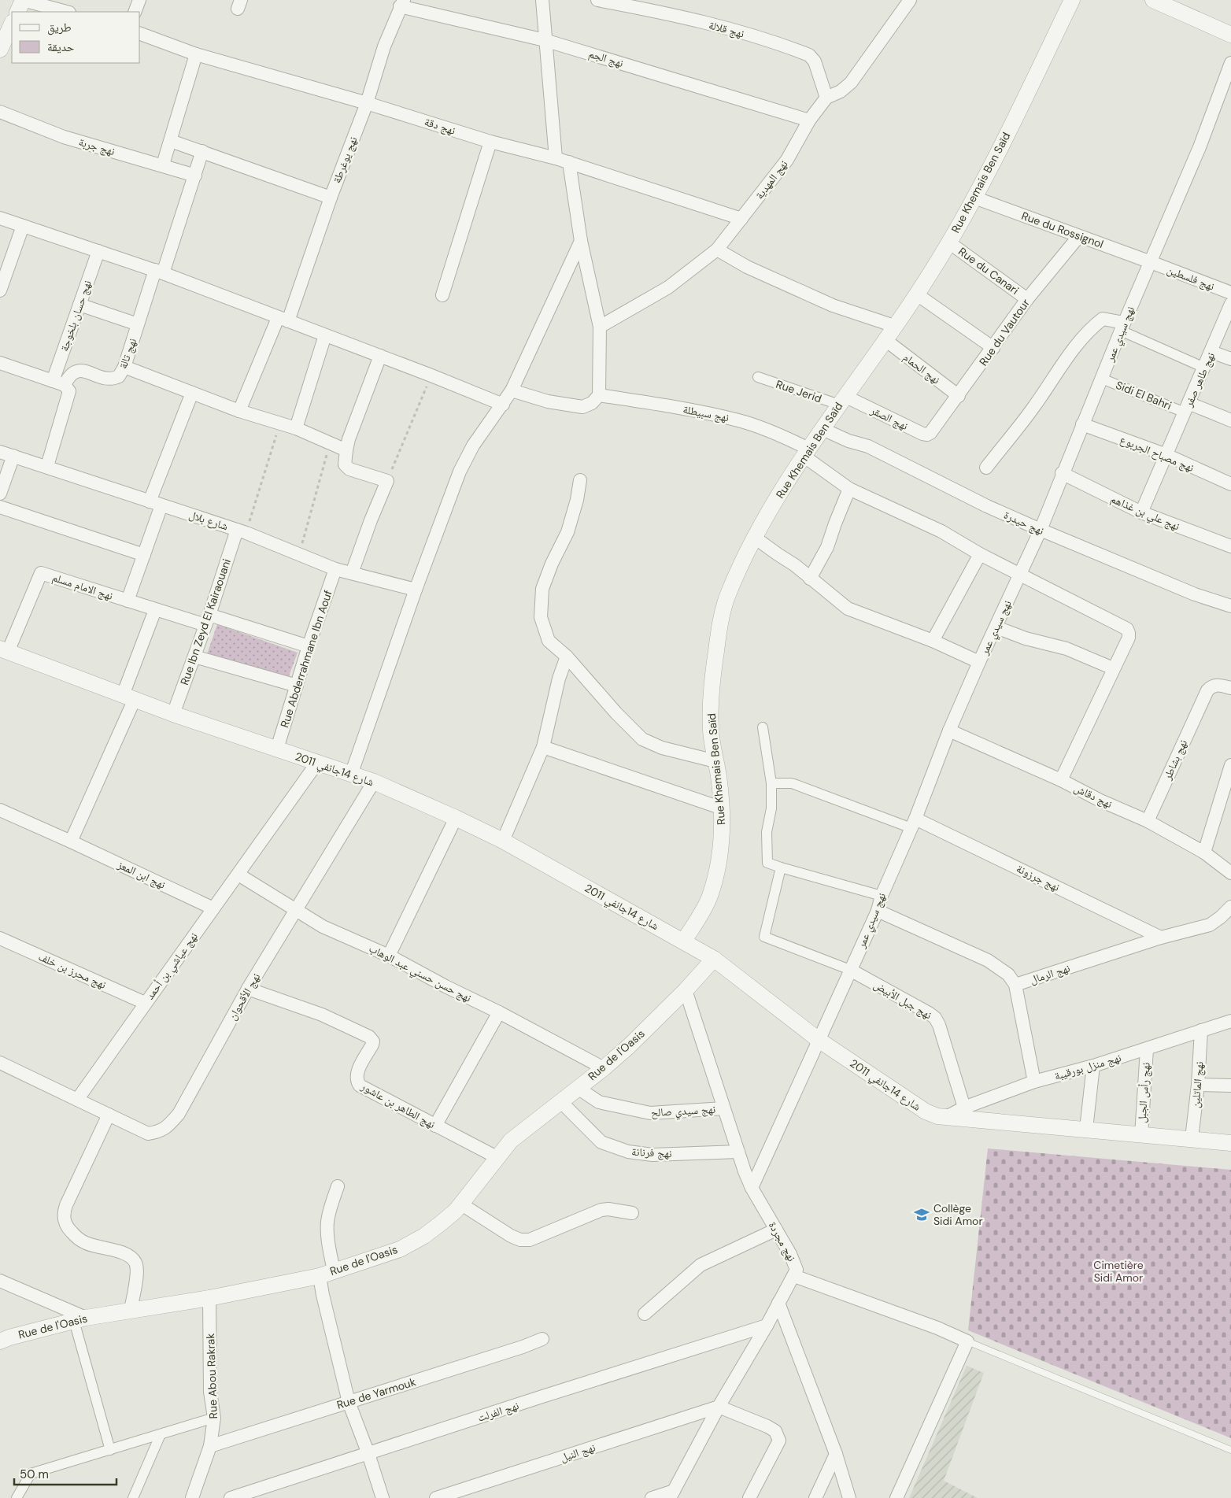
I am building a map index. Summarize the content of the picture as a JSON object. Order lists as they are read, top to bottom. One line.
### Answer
{"streets":{"street":["نهج قلالة","نهج الجم","نهج دقة","نهج جربة","نهج يوغرطة","نهج المهدية","Rue Khemais Ben Saïd","Rue du Rossignol","Rue du Canari","نهج فلسطين","نهج حسان بلخوجة","Rue du Vautour","نهج سيدي عمر","نهج تالة","نهج الحمام","نهج طاهر صفر","Rue Jerid","Sidi El Bahri","نهج سبيطلة","نهج الصقر","نهج مصباح الجربوع","نهج علي بن غذاهم","شارع بلال","نهج حيدرة","نهج الامام مسلم","Rue Ibn Zeyd El Kairaouani","Rue Abderrahmane Ibn Aouf","نهج بشاطر","شارع 14جانفي 2011","نهج دقاش","نهج ابن المعز","نهج جرزونة","نهج عياشي بن أحمد","نهج محرز بن خلف","نهج حسن حسني عبد الوهاب","نهج الرمال","نهج الأقحوان","نهج جبل الأبيض","Rue de l'Oasis","نهج منزل بورقيبة","نهج الماتلين","نهج رأس الجبل","نهج الطاهر بن عاشور","نهج سيدي صالح","نهج فرنانة","نهج مجردة","Rue Abou Rakrak","Rue de Yarmouk","نهج الفرلت","نهج النيل"]},"crossings":[["نهج قلالة","نهج المهدية"],["نهج الجم","نهج يوغرطة"],["نهج الجم","نهج المهدية"],["نهج دقة","نهج يوغرطة"],["نهج دقة","نهج المهدية"],["نهج جربة","نهج تالة"],["Rue Khemais Ben Saïd","Rue du Rossignol"],["Rue Khemais Ben Saïd","Rue du Canari"],["Rue Khemais Ben Saïd","نهج الحمام"],["Rue Khemais Ben Saïd","Rue Jerid"],["Rue Khemais Ben Saïd","نهج سبيطلة"],["Rue Khemais Ben Saïd","نهج الصقر"],["Rue Khemais Ben Saïd","نهج حيدرة"],["Rue Khemais Ben Saïd","شارع 14جانفي 2011"],["Rue du Rossignol","نهج فلسطين"],["Rue du Rossignol","Rue du Vautour"],["Rue du Rossignol","نهج سيدي عمر"],["Rue du Canari","Rue du Vautour"],["نهج فلسطين","نهج سيدي عمر"],["نهج حسان بلخوجة","نهج تالة"],["Rue du Vautour","نهج الحمام"],["Rue du Vautour","نهج الصقر"],["نهج سيدي عمر","Sidi El Bahri"],["نهج سيدي عمر","نهج سبيطلة"],["نهج سيدي عمر","نهج مصباح الجربوع"],["نهج سيدي عمر","نهج علي بن غذاهم"],["نهج سيدي عمر","نهج حيدرة"],["نهج سيدي عمر","شارع 14جانفي 2011"],["نهج سيدي عمر","نهج دقاش"],["نهج سيدي عمر","نهج جرزونة"],["نهج سيدي عمر","نهج الرمال"],["نهج سيدي عمر","نهج جبل الأبيض"],["نهج سيدي عمر","نهج مجردة"],["نهج طاهر صفر","Sidi El Bahri"],["نهج طاهر صفر","نهج مصباح الجربوع"],["نهج طاهر صفر","نهج علي بن غذاهم"],["Rue Jerid","نهج الصقر"],["شارع بلال","Rue Ibn Zeyd El Kairaouani"],["شارع بلال","Rue Abderrahmane Ibn Aouf"],["نهج الامام مسلم","Rue Ibn Zeyd El Kairaouani"],["نهج الامام مسلم","Rue Abderrahmane Ibn Aouf"],["نهج الامام مسلم","شارع 14جانفي 2011"],["Rue Ibn Zeyd El Kairaouani","شارع 14جانفي 2011"],["Rue Abderrahmane Ibn Aouf","شارع 14جانفي 2011"],["نهج بشاطر","نهج دقاش"],["شارع 14جانفي 2011","نهج عياشي بن أحمد"],["شارع 14جانفي 2011","نهج الأقحوان"],["شارع 14جانفي 2011","Rue de l'Oasis"],["شارع 14جانفي 2011","نهج منزل بورقيبة"],["شارع 14جانفي 2011","نهج الماتلين"],["شارع 14جانفي 2011","نهج رأس الجبل"],["نهج ابن المعز","نهج عياشي بن أحمد"],["نهج جرزونة","نهج الرمال"],["نهج عياشي بن أحمد","نهج محرز بن خلف"],["نهج عياشي بن أحمد","نهج حسن حسني عبد الوهاب"],["نهج عياشي بن أحمد","نهج الأقحوان"],["نهج حسن حسني عبد الوهاب","نهج الأقحوان"],["نهج حسن حسني عبد الوهاب","Rue de l'Oasis"],["نهج الأقحوان","نهج الطاهر بن عاشور"],["نهج جبل الأبيض","نهج منزل بورقيبة"],["Rue de l'Oasis","نهج الطاهر بن عاشور"],["Rue de l'Oasis","نهج سيدي صالح"],["Rue de l'Oasis","نهج فرنانة"],["Rue de l'Oasis","نهج مجردة"],["Rue de l'Oasis","Rue Abou Rakrak"],["نهج منزل بورقيبة","نهج الماتلين"],["نهج منزل بورقيبة","نهج رأس الجبل"],["نهج سيدي صالح","نهج مجردة"],["نهج فرنانة","نهج مجردة"],["نهج مجردة","نهج الفرلت"],["نهج مجردة","نهج النيل"],["Rue Abou Rakrak","Rue de Yarmouk"]],"parks":["Cimetière Sidi Amor"],"places":{"school or university":["Collège Sidi Amor"]},"legend":["طريق","حديقة"],"scale_bar":"50 m"}
